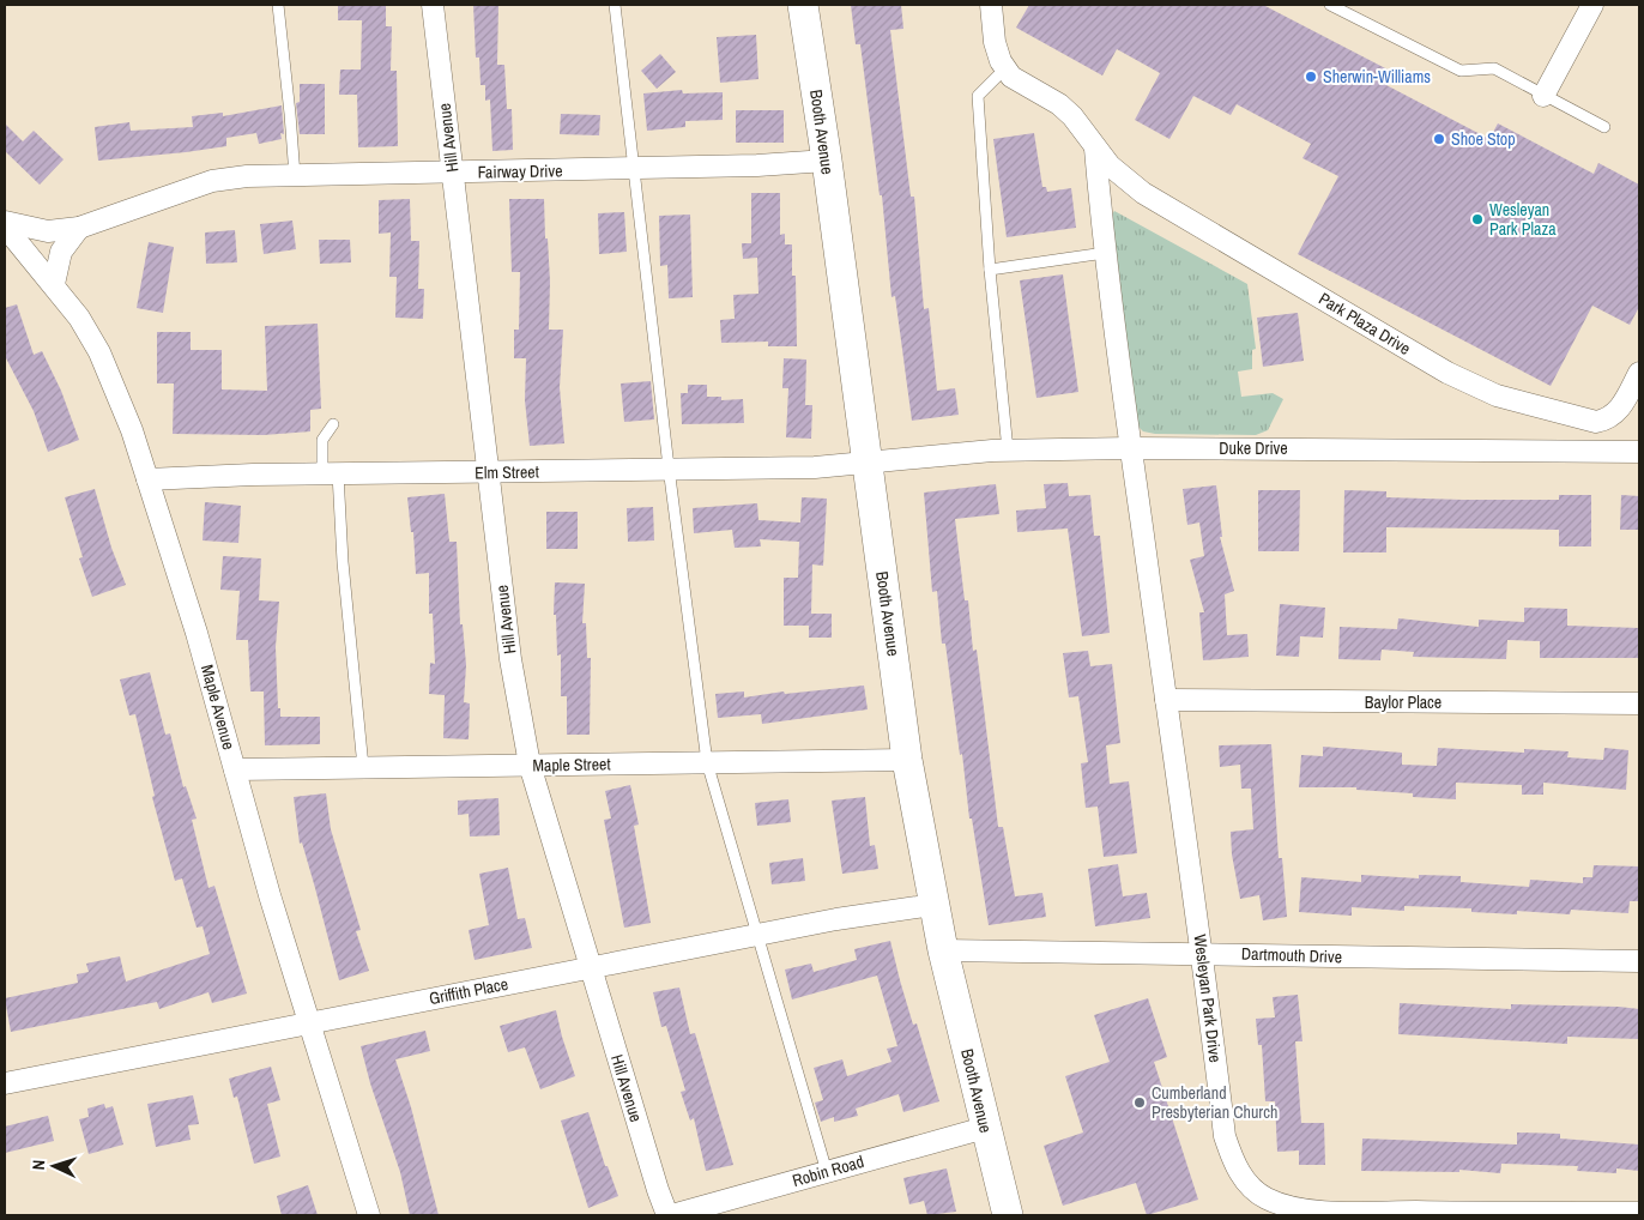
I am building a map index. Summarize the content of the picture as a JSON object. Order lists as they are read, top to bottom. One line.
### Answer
{"streets":{"street":["Booth Avenue","Hill Avenue","Fairway Drive","Park Plaza Drive","Duke Drive","Elm Street","Baylor Place","Maple Avenue","Maple Street","Dartmouth Drive","Griffith Place","Wesleyan Park Drive","Robin Road"]},"crossings":[["Booth Avenue","Fairway Drive"],["Booth Avenue","Duke Drive"],["Booth Avenue","Elm Street"],["Booth Avenue","Maple Street"],["Booth Avenue","Dartmouth Drive"],["Booth Avenue","Griffith Place"],["Booth Avenue","Robin Road"],["Hill Avenue","Fairway Drive"],["Hill Avenue","Elm Street"],["Hill Avenue","Maple Street"],["Hill Avenue","Griffith Place"],["Park Plaza Drive","Duke Drive"],["Park Plaza Drive","Wesleyan Park Drive"],["Duke Drive","Elm Street"],["Duke Drive","Wesleyan Park Drive"],["Elm Street","Maple Avenue"],["Baylor Place","Wesleyan Park Drive"],["Maple Avenue","Maple Street"],["Maple Avenue","Griffith Place"],["Dartmouth Drive","Wesleyan Park Drive"]],"places":["Sherwin-Williams","Shoe Stop","Wesleyan Park Plaza","Cumberland Presbyterian Church"],"north":"left"}
